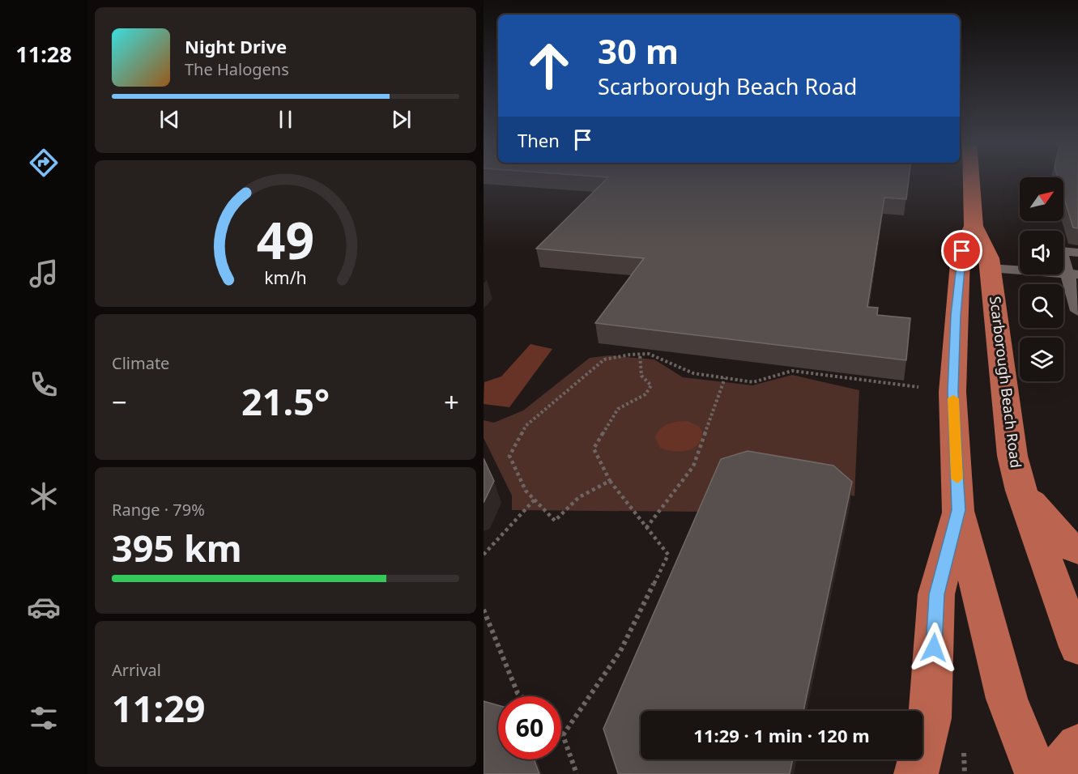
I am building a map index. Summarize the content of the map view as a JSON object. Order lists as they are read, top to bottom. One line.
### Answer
{"streets":{"main road":["Scarborough Beach Road"]},"north":"top right","page":{"tabs":"11:28","turn":["30 m","Scarborough Beach Road"],"song":["Night Drive","The Halogens"],"then":"Then","tile":["Climate",["Range · 79%","395 km"],["Arrival","11:29"]],"heat":["−","21.5°","+"],"limit":"60","trip":"11:29 · 1 min · 120 m","gauge":["49","km/h"]}}
